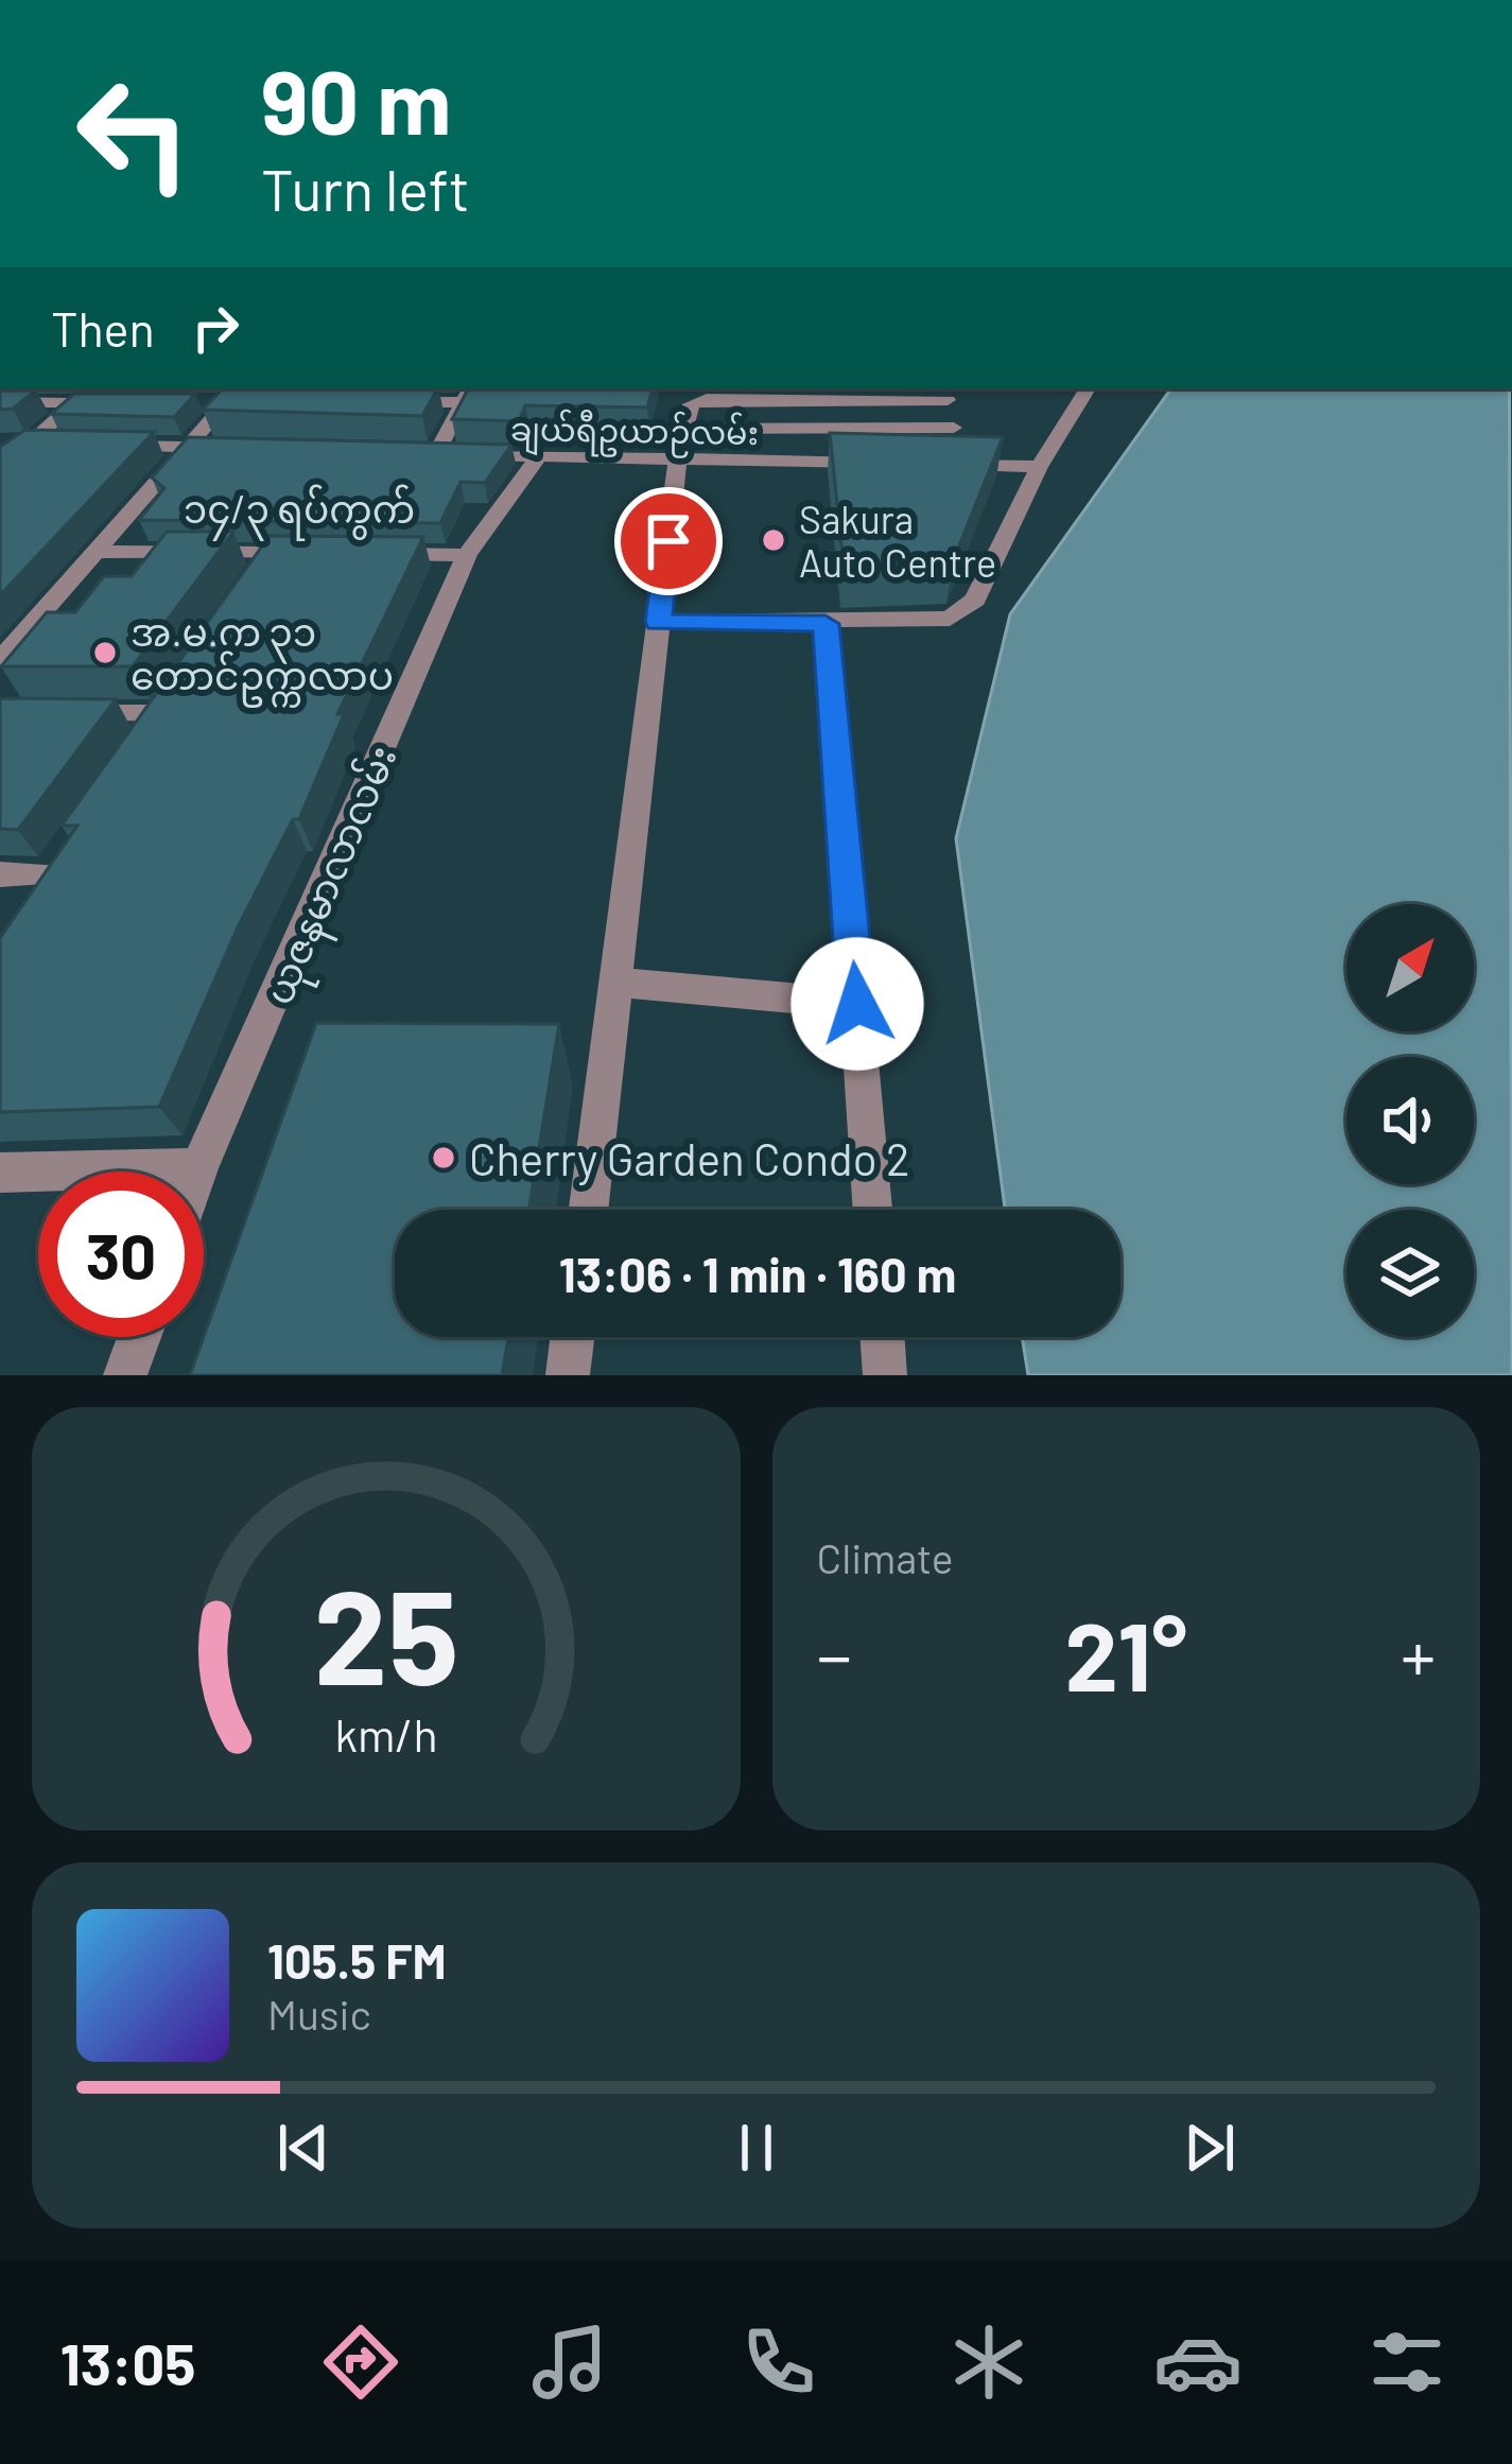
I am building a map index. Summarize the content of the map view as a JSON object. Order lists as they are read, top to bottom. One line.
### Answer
{"streets":{"street":["ချယ်ရီဥယာဉ်လမ်း","ယုဇနမာလာလမ်း"]},"crossings":[["ချယ်ရီဥယာဉ်လမ်း","ယုဇနမာလာလမ်း"]],"districts":["၁၄/၃ ရပ်ကွက်"],"places":["Sakura Auto Centre","အ.မ.က ၃၁ တောင်ဥက္ကလာပ","Cherry Garden Condo 2"],"north":"top right","page":{"turn":["90 m","Turn left"],"then":"Then","limit":"30","trip":"13:06 · 1 min · 160 m","tile":"Climate","heat":["−","21°","+"],"song":["105.5 FM","Music"],"tabs":"13:05","gauge":["25","km/h"]}}
